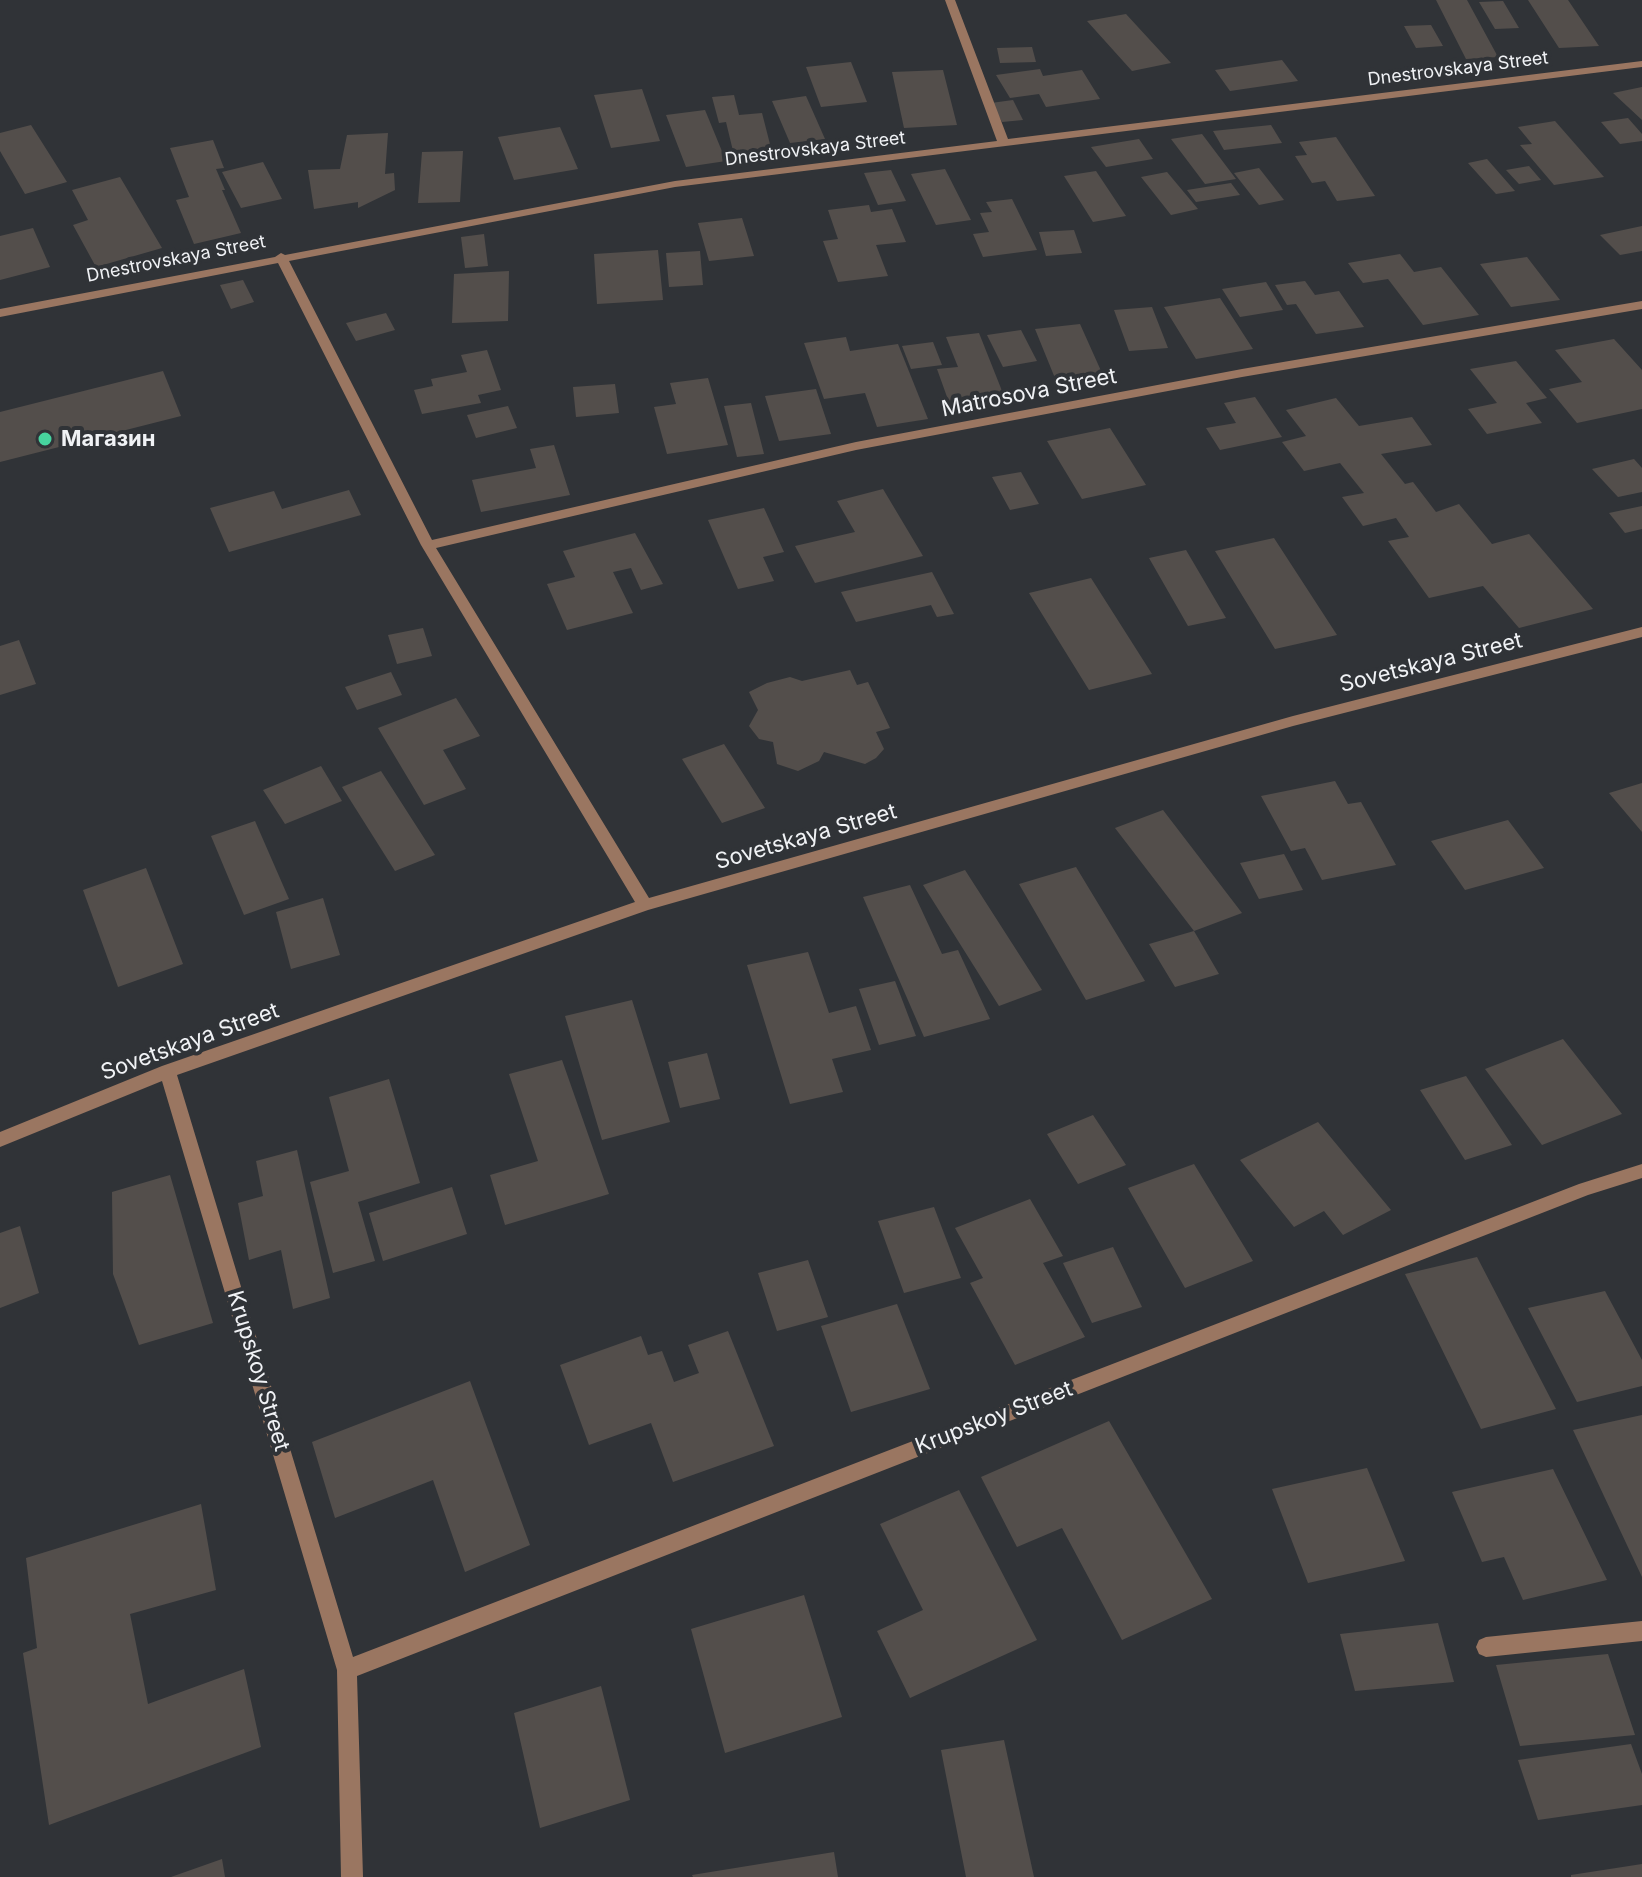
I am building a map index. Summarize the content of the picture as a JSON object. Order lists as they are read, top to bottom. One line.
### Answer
{"streets":{"street":["Dnestrovskaya Street","Matrosova Street","Sovetskaya Street","Krupskoy Street"]},"crossings":[["Sovetskaya Street","Krupskoy Street"]],"places":["Магазин"]}
